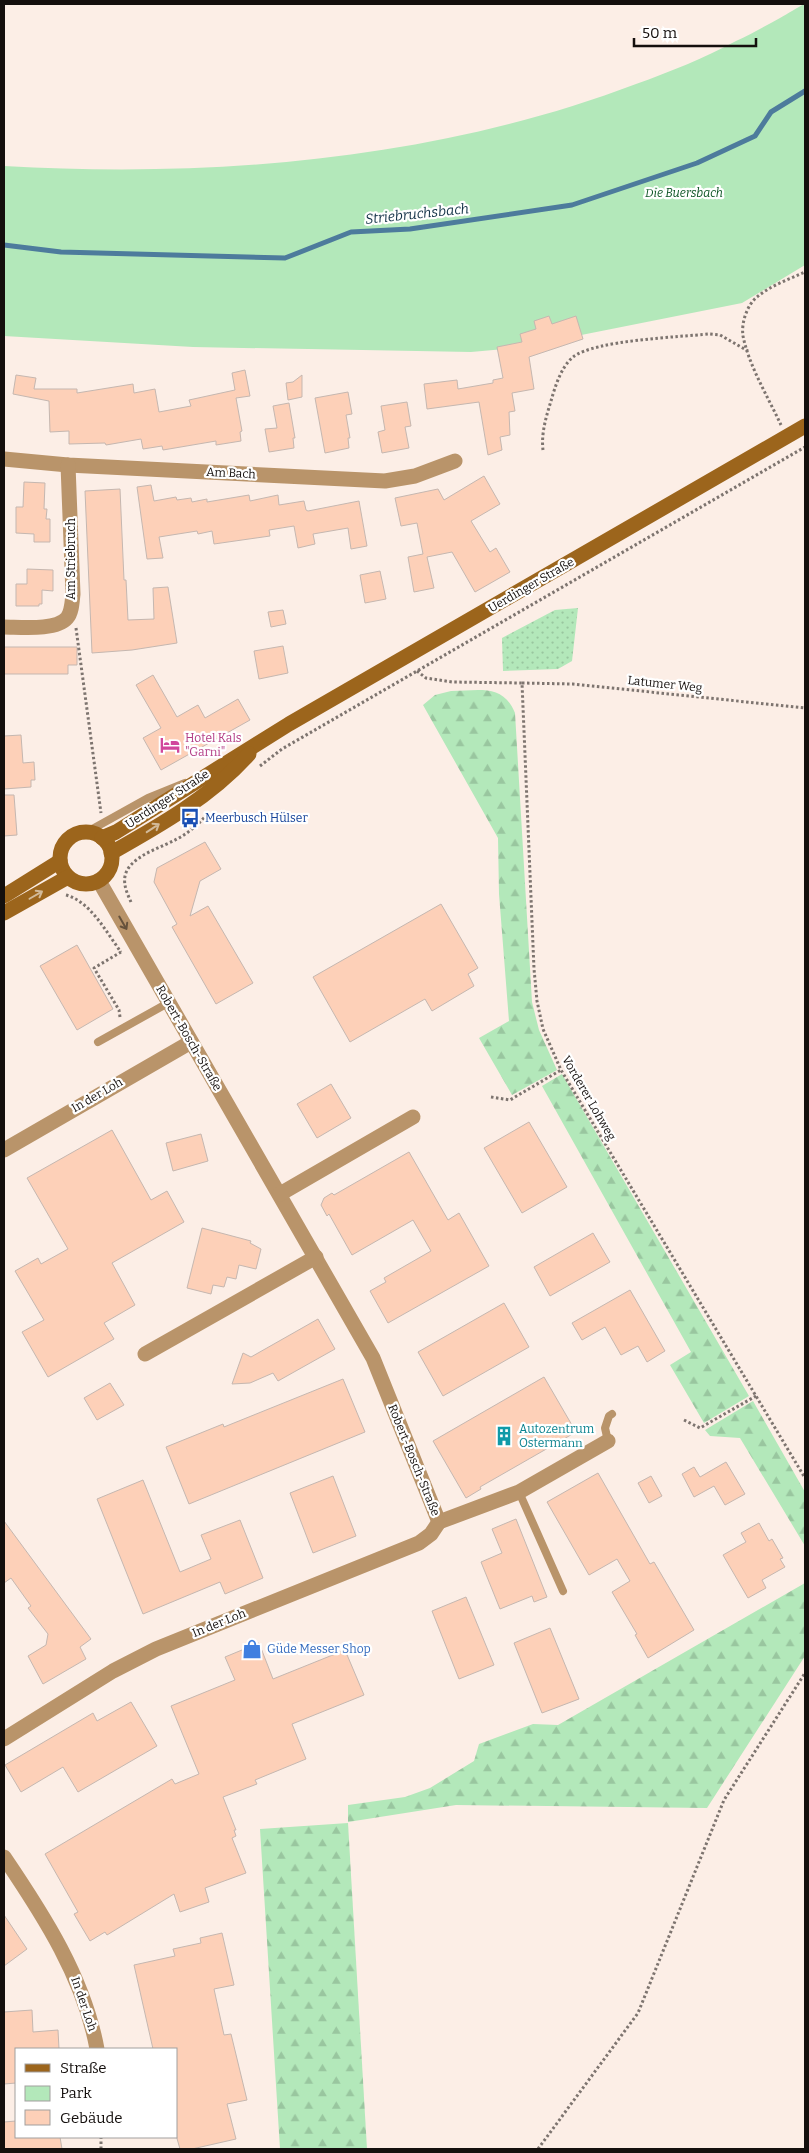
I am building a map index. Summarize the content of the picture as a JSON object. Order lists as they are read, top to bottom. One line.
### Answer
{"streets":{"street":["Am Bach","Am Striebruch","Uerdinger Straße","Robert-Bosch-Straße","In der Loh"],"path":["Latumer Weg","Vorderer Lohweg"]},"crossings":[["Am Bach","Am Striebruch"],["Uerdinger Straße","Robert-Bosch-Straße"],["Latumer Weg","Vorderer Lohweg"],["Robert-Bosch-Straße","In der Loh"]],"water":["Striebruchsbach"],"parks":["Die Buersbach"],"places":{"hotel":["Hotel Kals \"Garni\""],"bus stop":["Meerbusch Hülser"],"building":["Autozentrum Ostermann"],"shop":["Güde Messer Shop"]},"legend":["Straße","Park","Gebäude"],"scale_bar":"50 m"}
